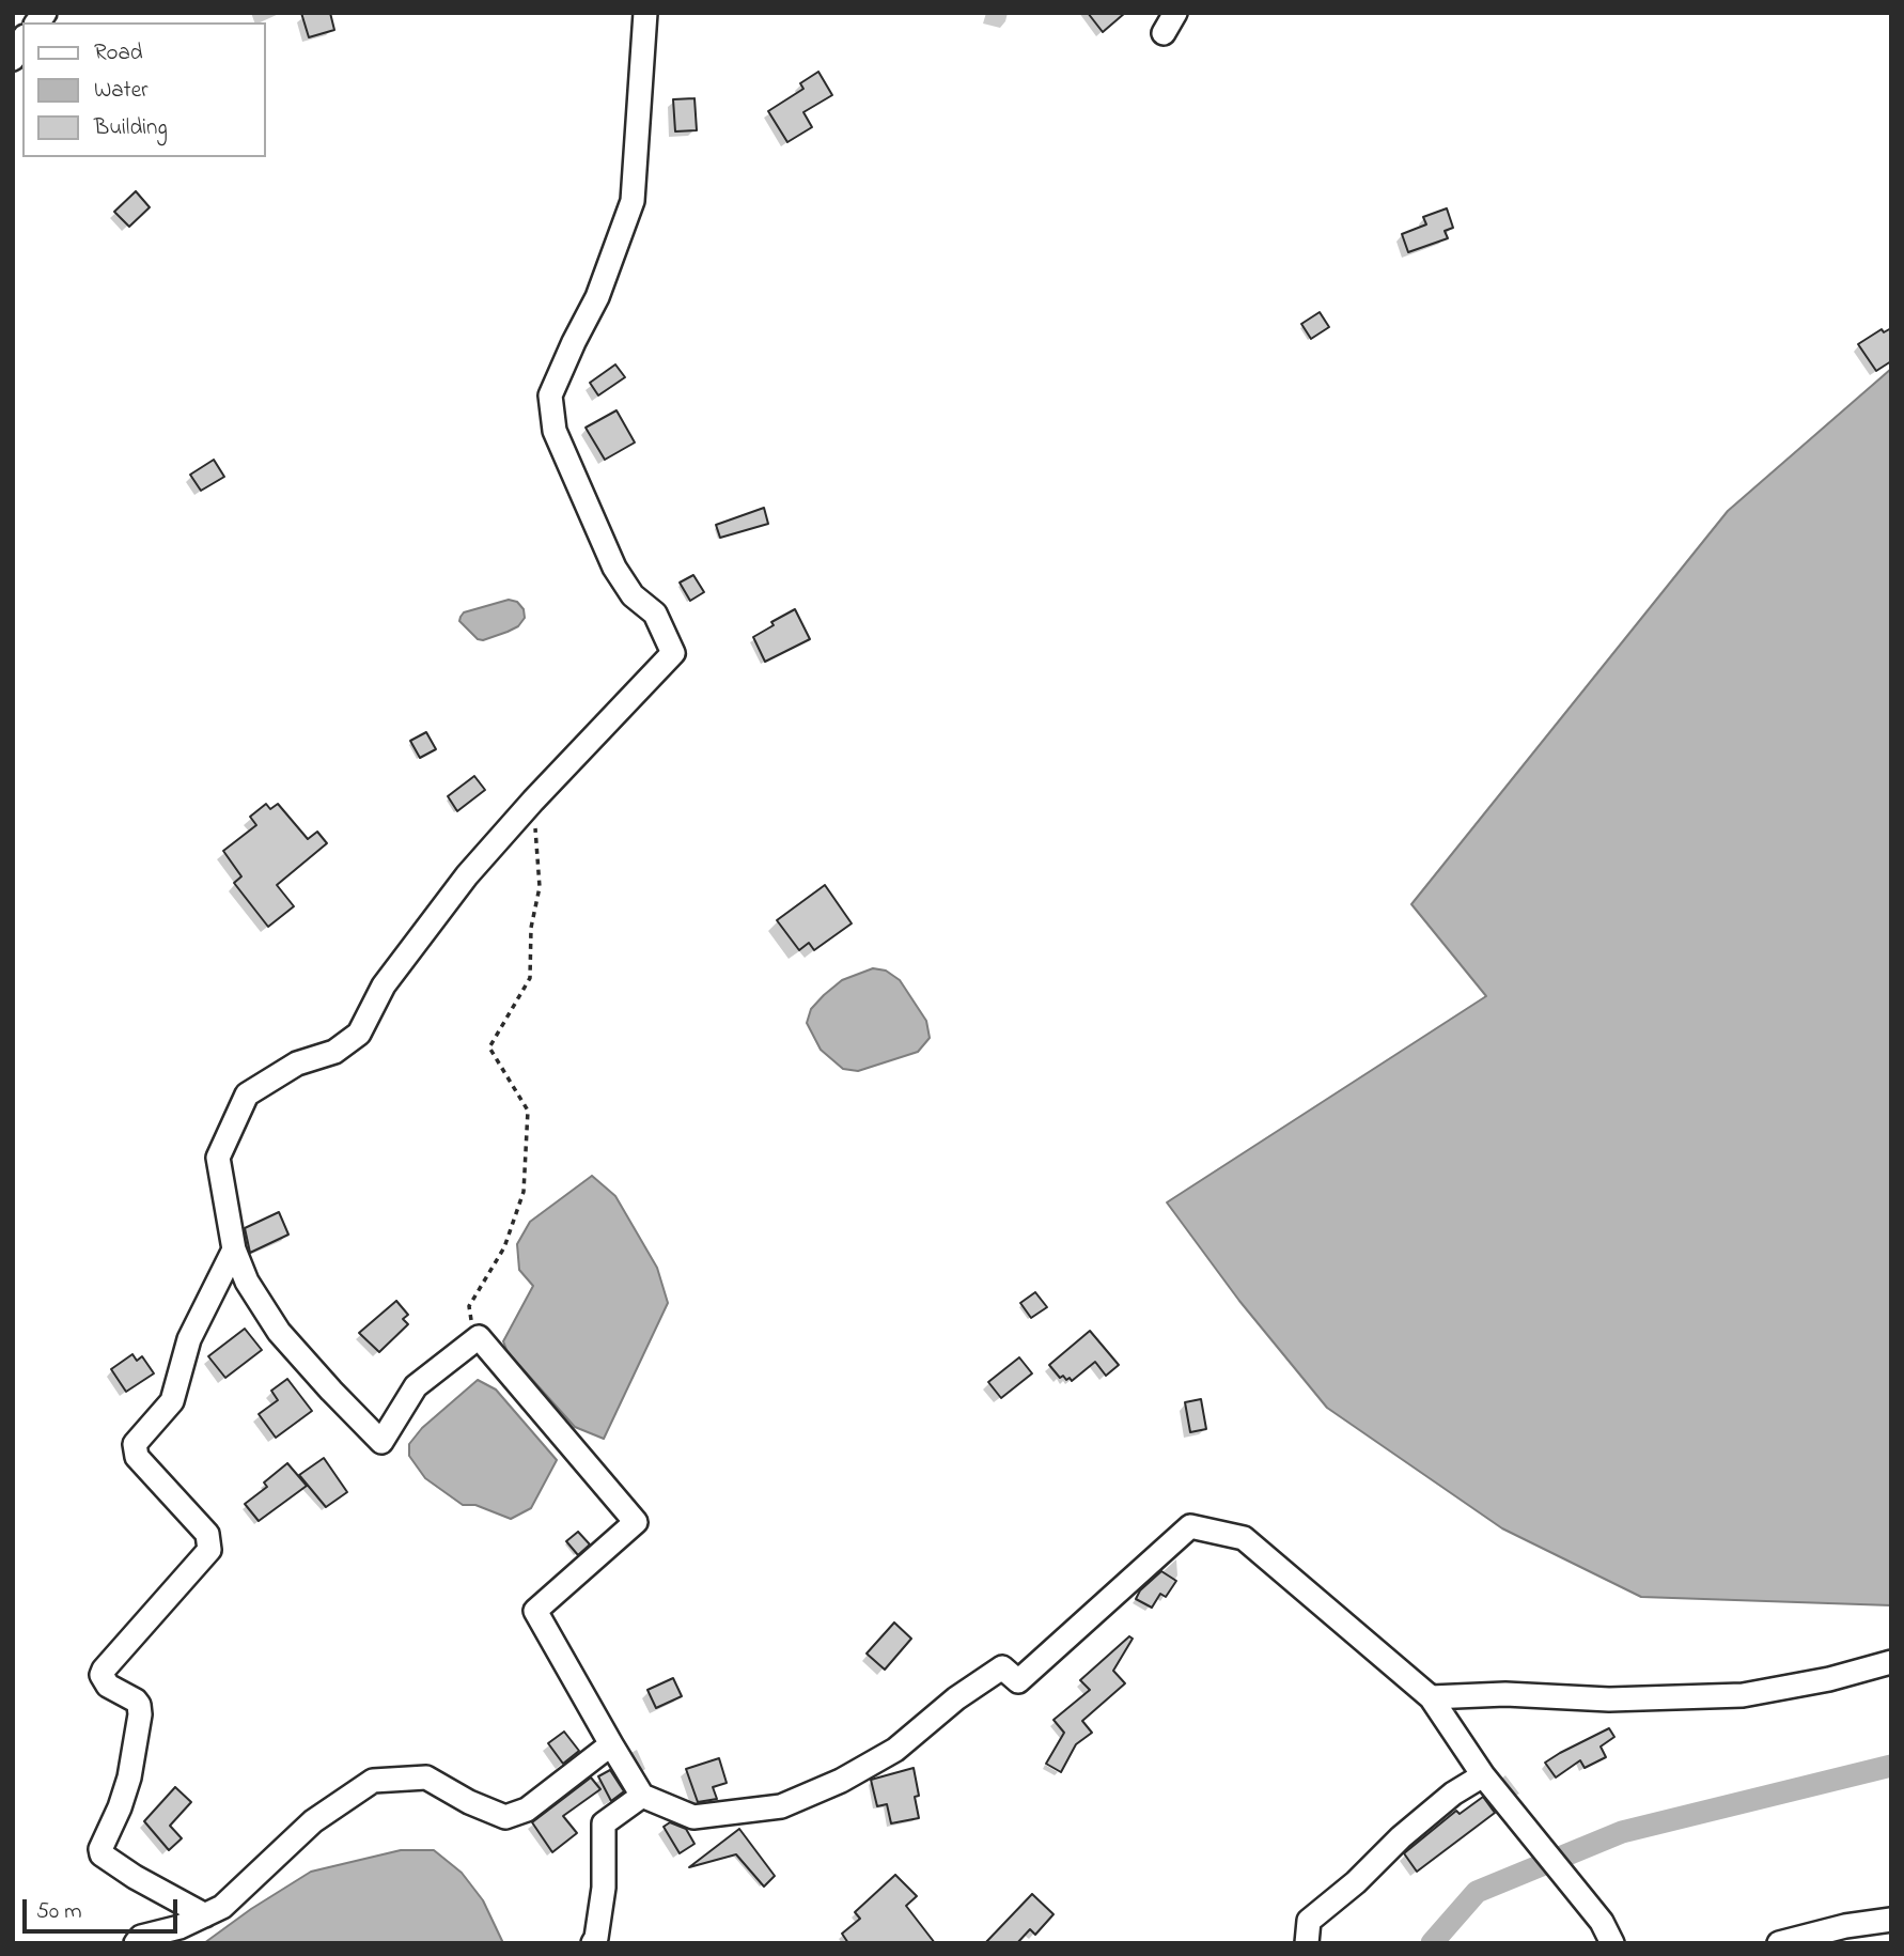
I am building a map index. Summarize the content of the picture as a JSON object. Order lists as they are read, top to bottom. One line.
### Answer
{"legend":["Road","Water","Building"],"scale_bar":"50 m"}
